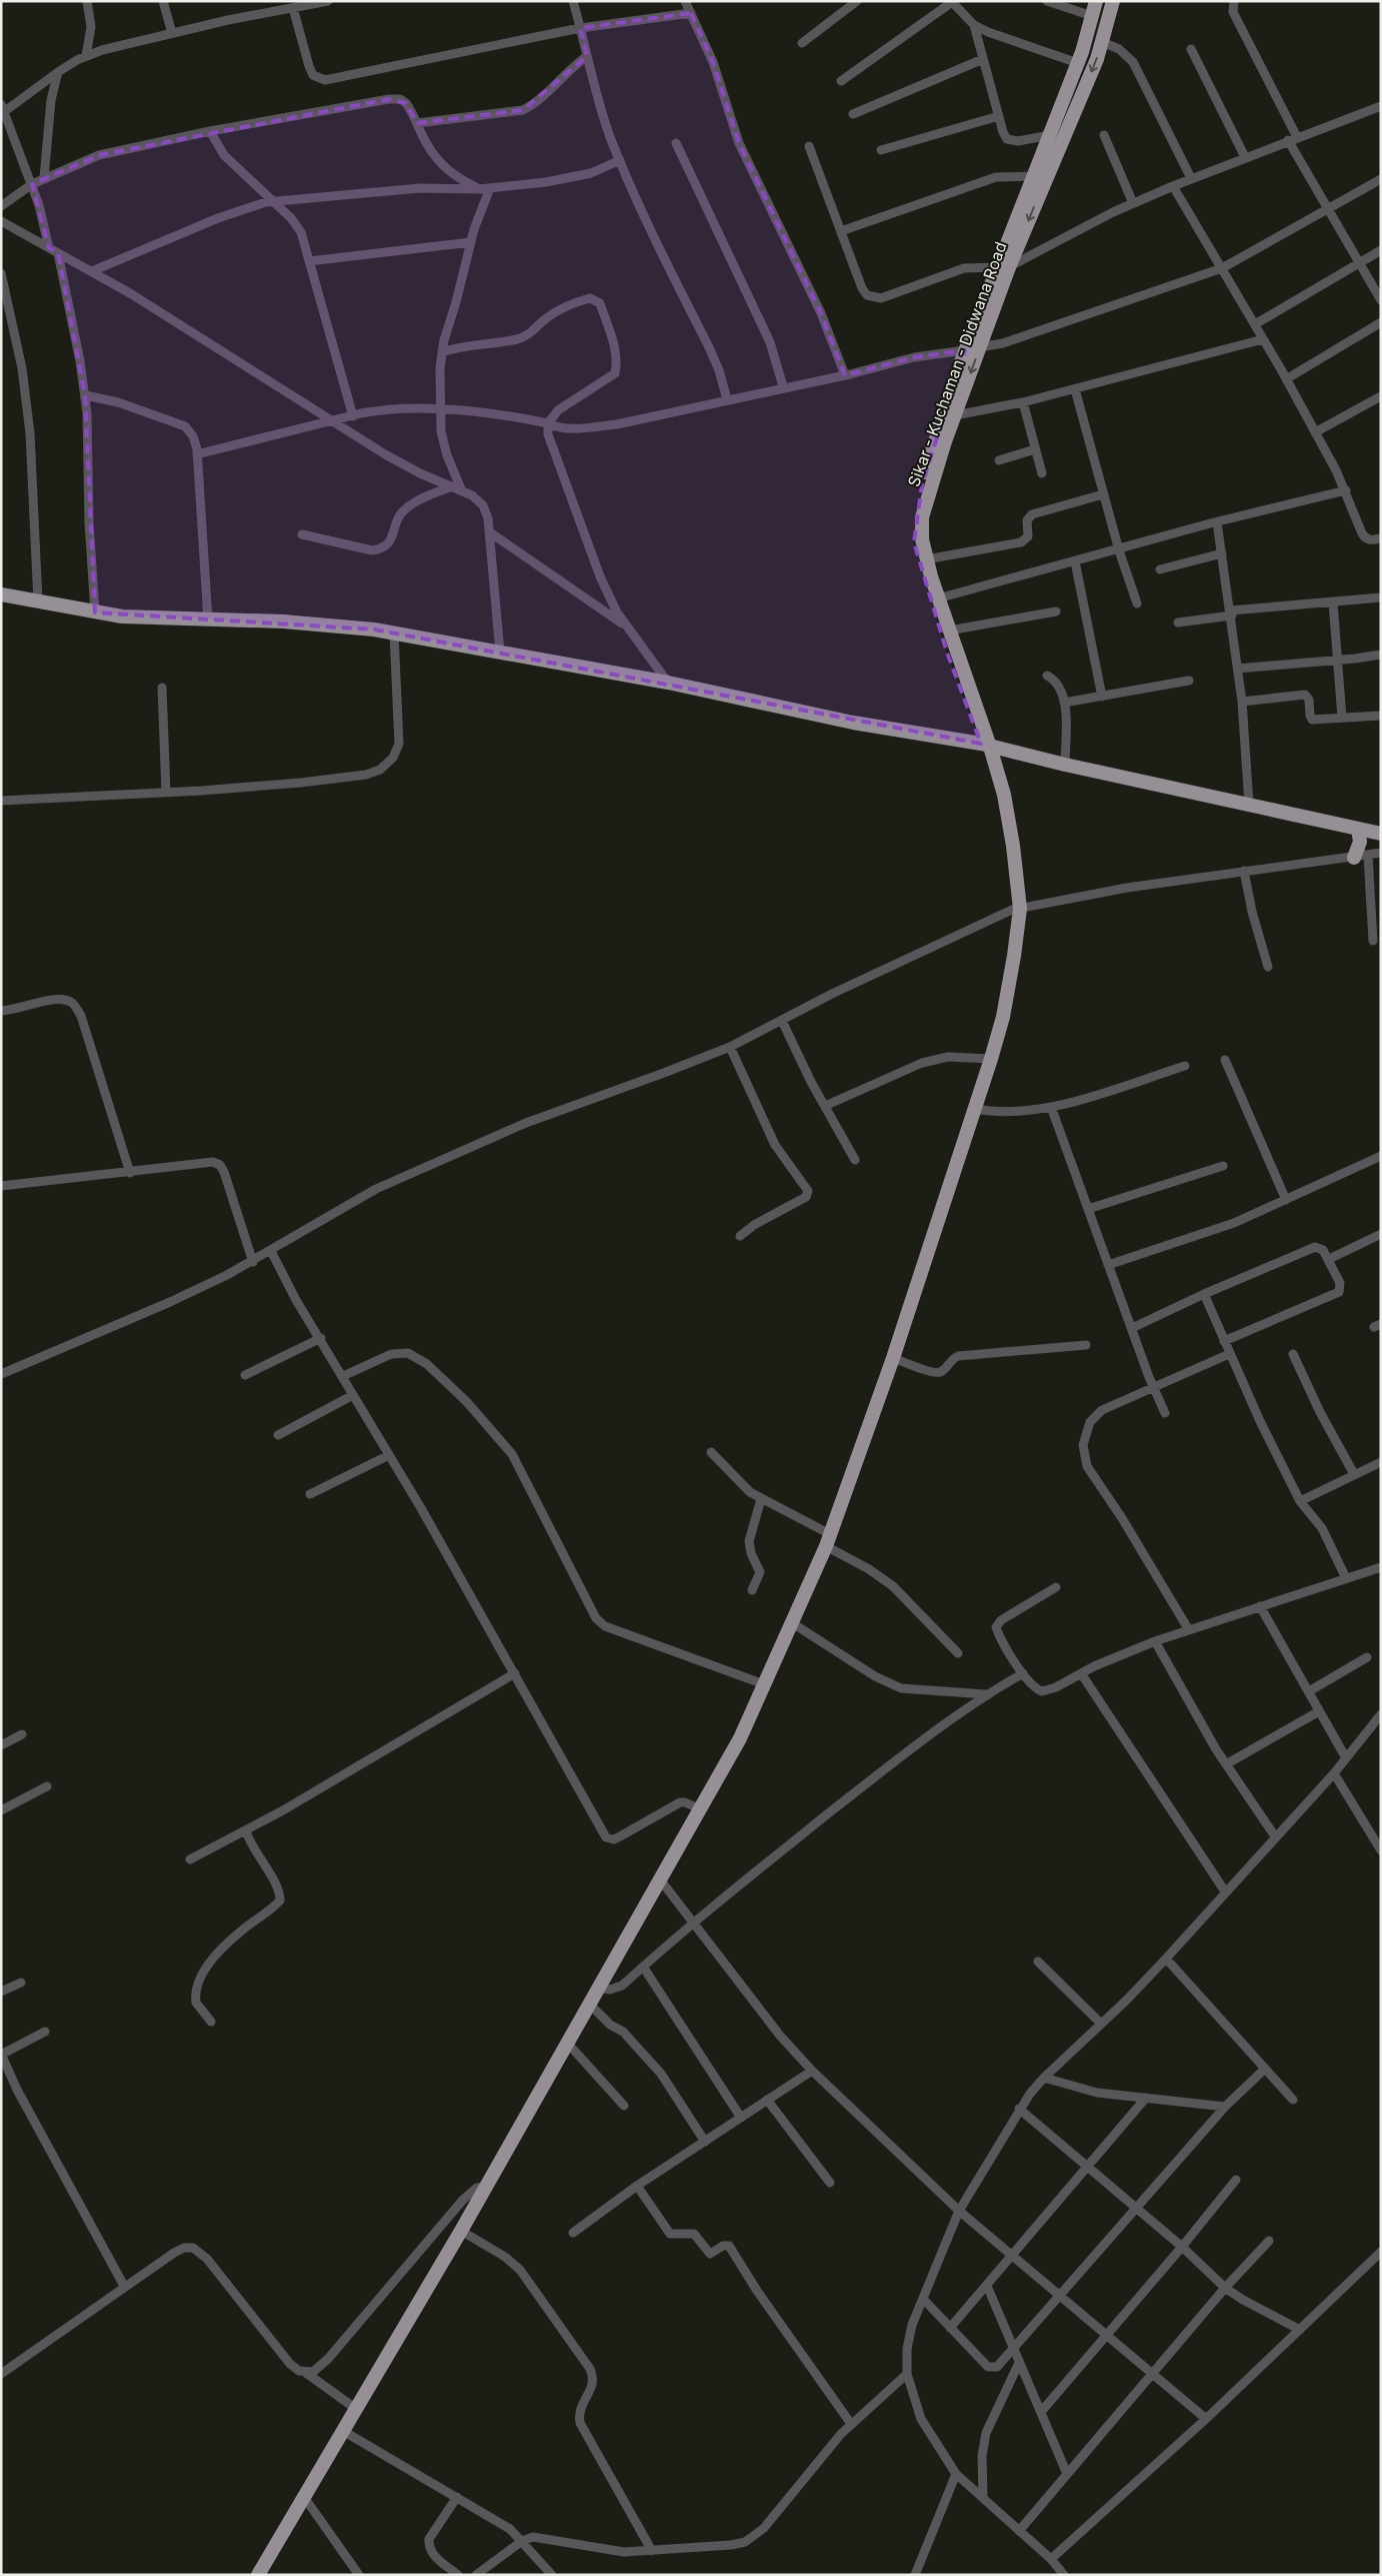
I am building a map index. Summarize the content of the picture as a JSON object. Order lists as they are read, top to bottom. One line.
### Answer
{"streets":{"main road":["Sikar - Kuchaman - Didwana Road"]}}
